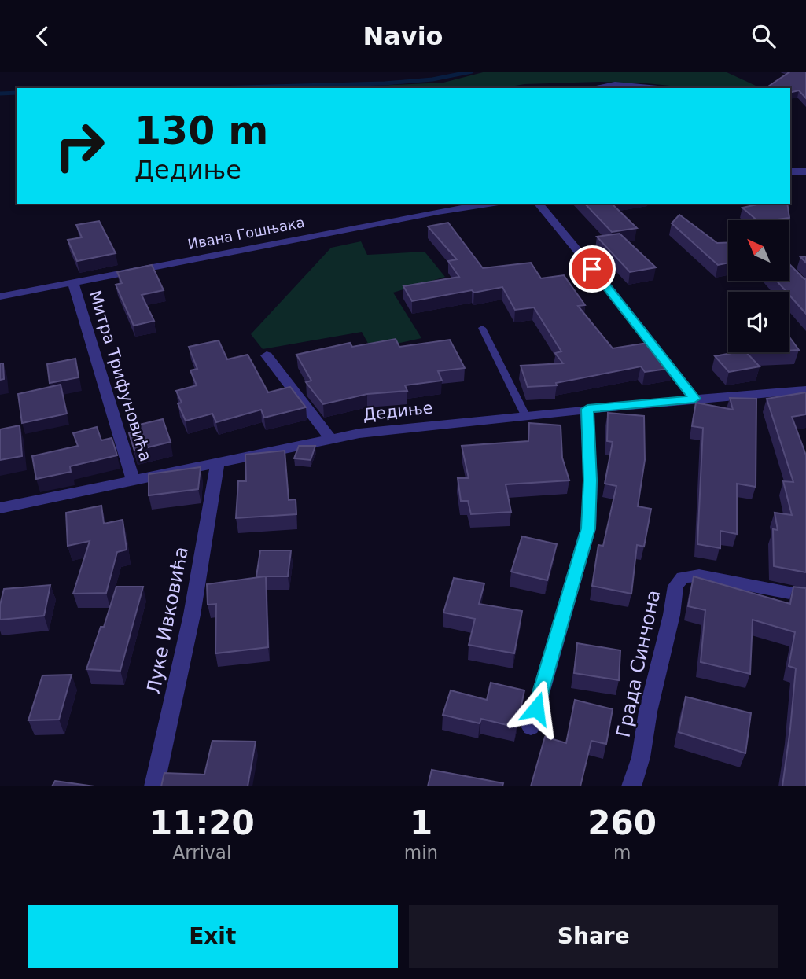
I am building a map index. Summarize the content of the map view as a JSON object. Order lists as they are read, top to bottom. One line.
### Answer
{"streets":{"street":["Ивана Гошњака","Митра Трифуновића","Дедиње","Луке Ивковића","Града Синчона"]},"crossings":[["Ивана Гошњака","Митра Трифуновића"],["Митра Трифуновића","Дедиње"],["Дедиње","Луке Ивковића"]],"north":"top left","page":{"header":"Navio","turn":["130 m","Дедиње"],"eta":["11:20","Arrival","1","min","260","m"],"buttons":["Exit","Share"]}}
